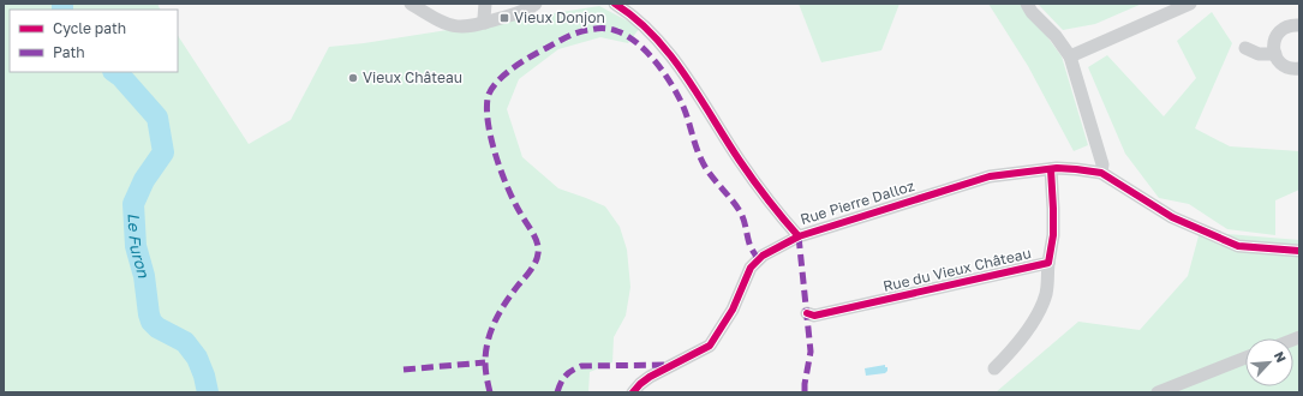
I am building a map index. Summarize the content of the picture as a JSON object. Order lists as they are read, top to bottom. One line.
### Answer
{"streets":{"street":["Rue Pierre Dalloz","Rue du Vieux Château"]},"crossings":[["Rue Pierre Dalloz","Rue du Vieux Château"]],"water":["Le Furon"],"places":{"transit":["Vieux Donjon"],"other":["Vieux Château"]},"legend":["Cycle path","Path"],"north":"top right"}
